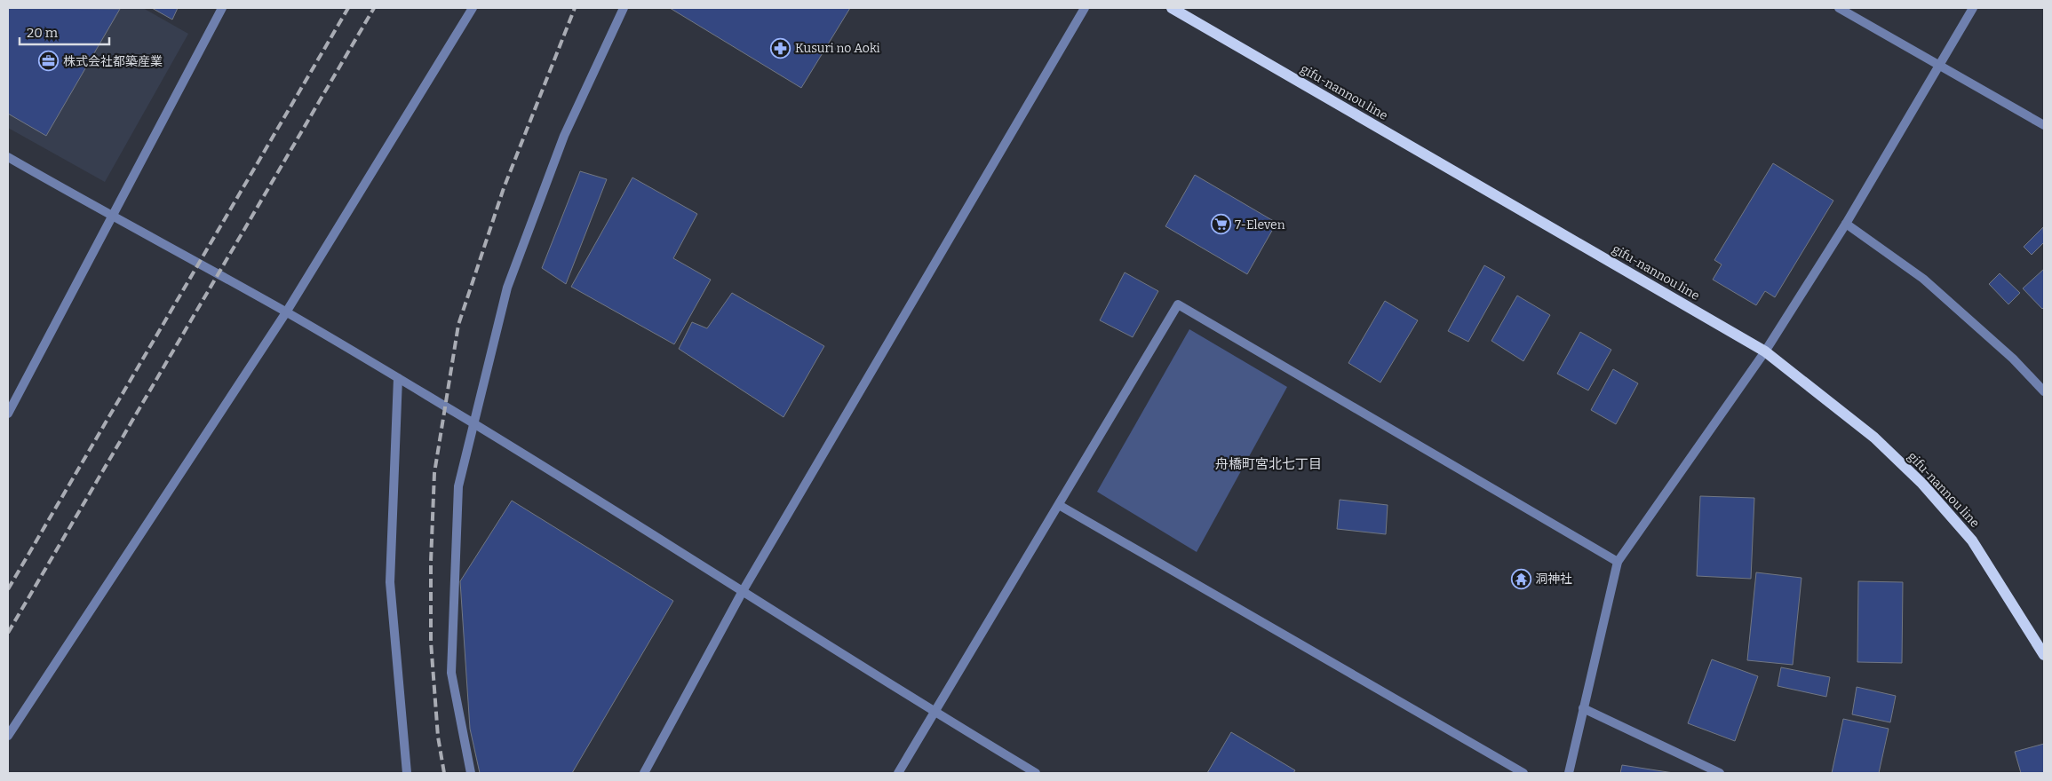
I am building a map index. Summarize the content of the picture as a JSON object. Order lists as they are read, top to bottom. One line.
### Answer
{"streets":{"main road":["gifu-nannou line"]},"districts":["舟橋町宮北七丁目"],"places":{"pharmacy":["Kusuri no Aoki"],"office":["株式会社都築産業"],"supermarket":["7-Eleven"],"temple":["洞神社"]},"scale_bar":"20 m"}
